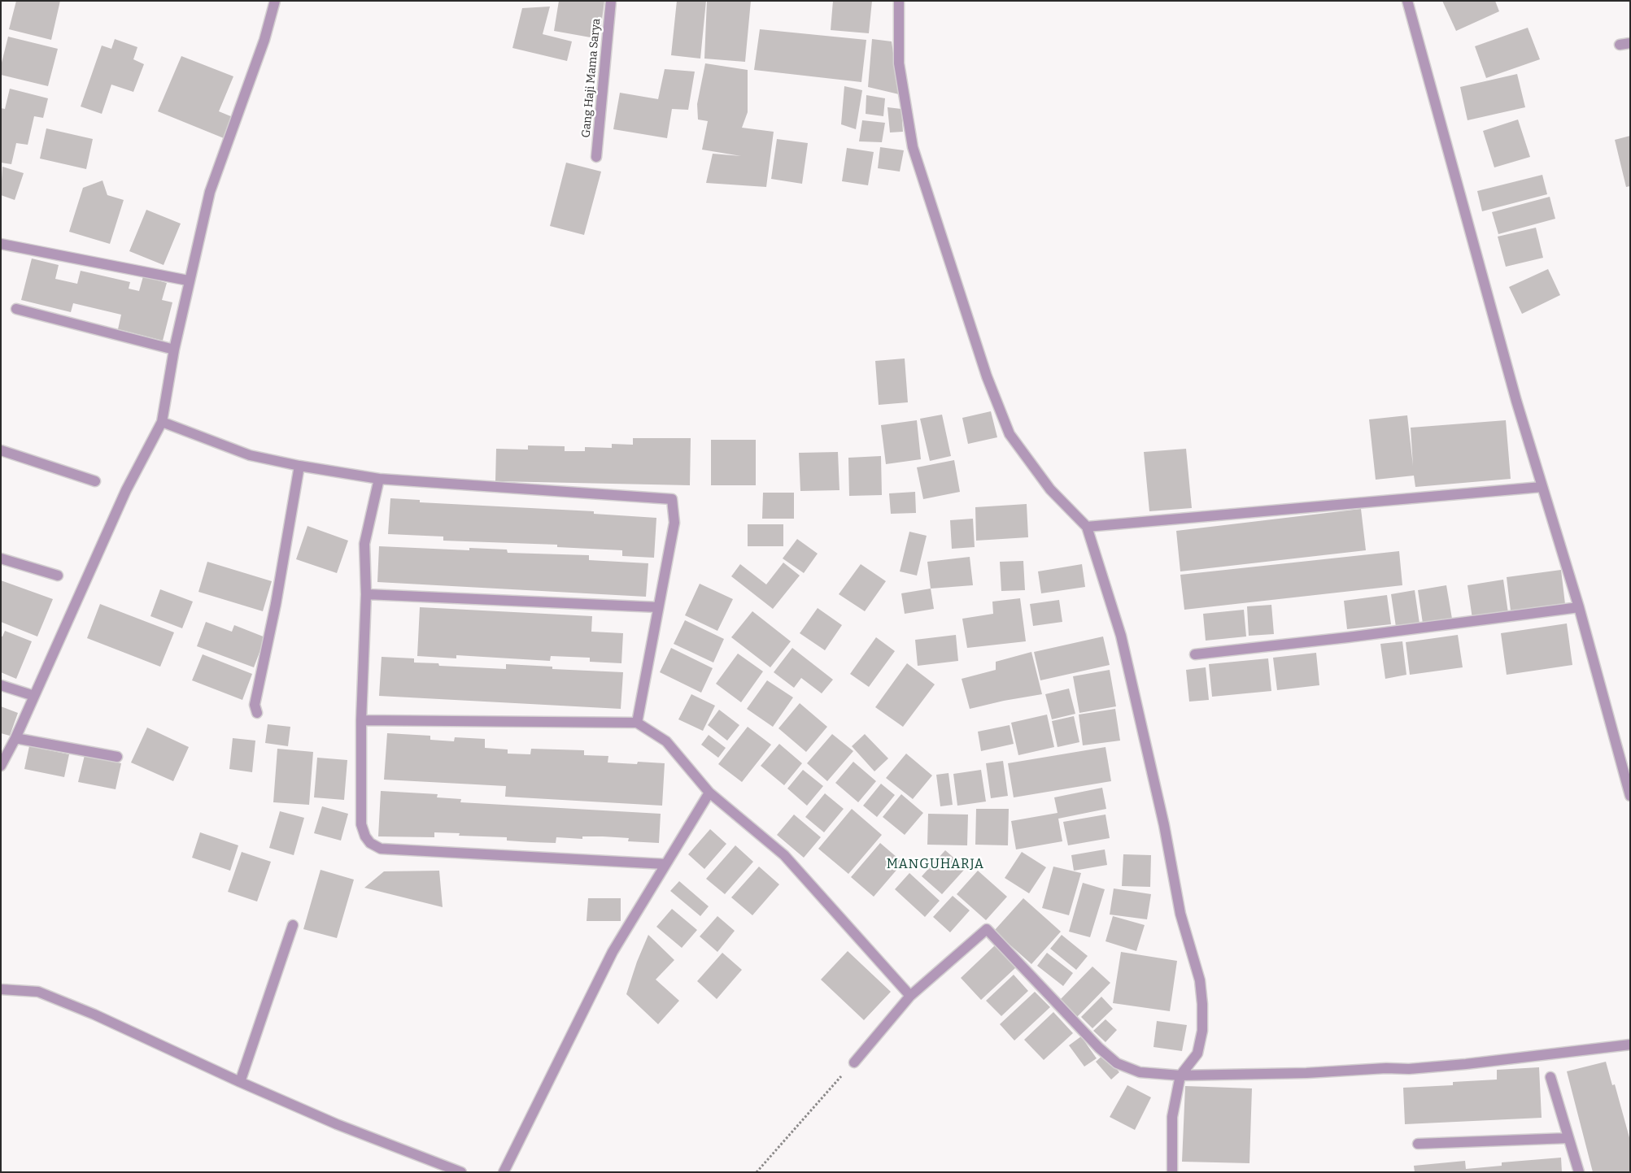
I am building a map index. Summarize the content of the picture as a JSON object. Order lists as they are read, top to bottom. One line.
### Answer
{"streets":{"street":["Gang Haji Mama Sarya"]},"districts":["MANGUHARJA"]}
